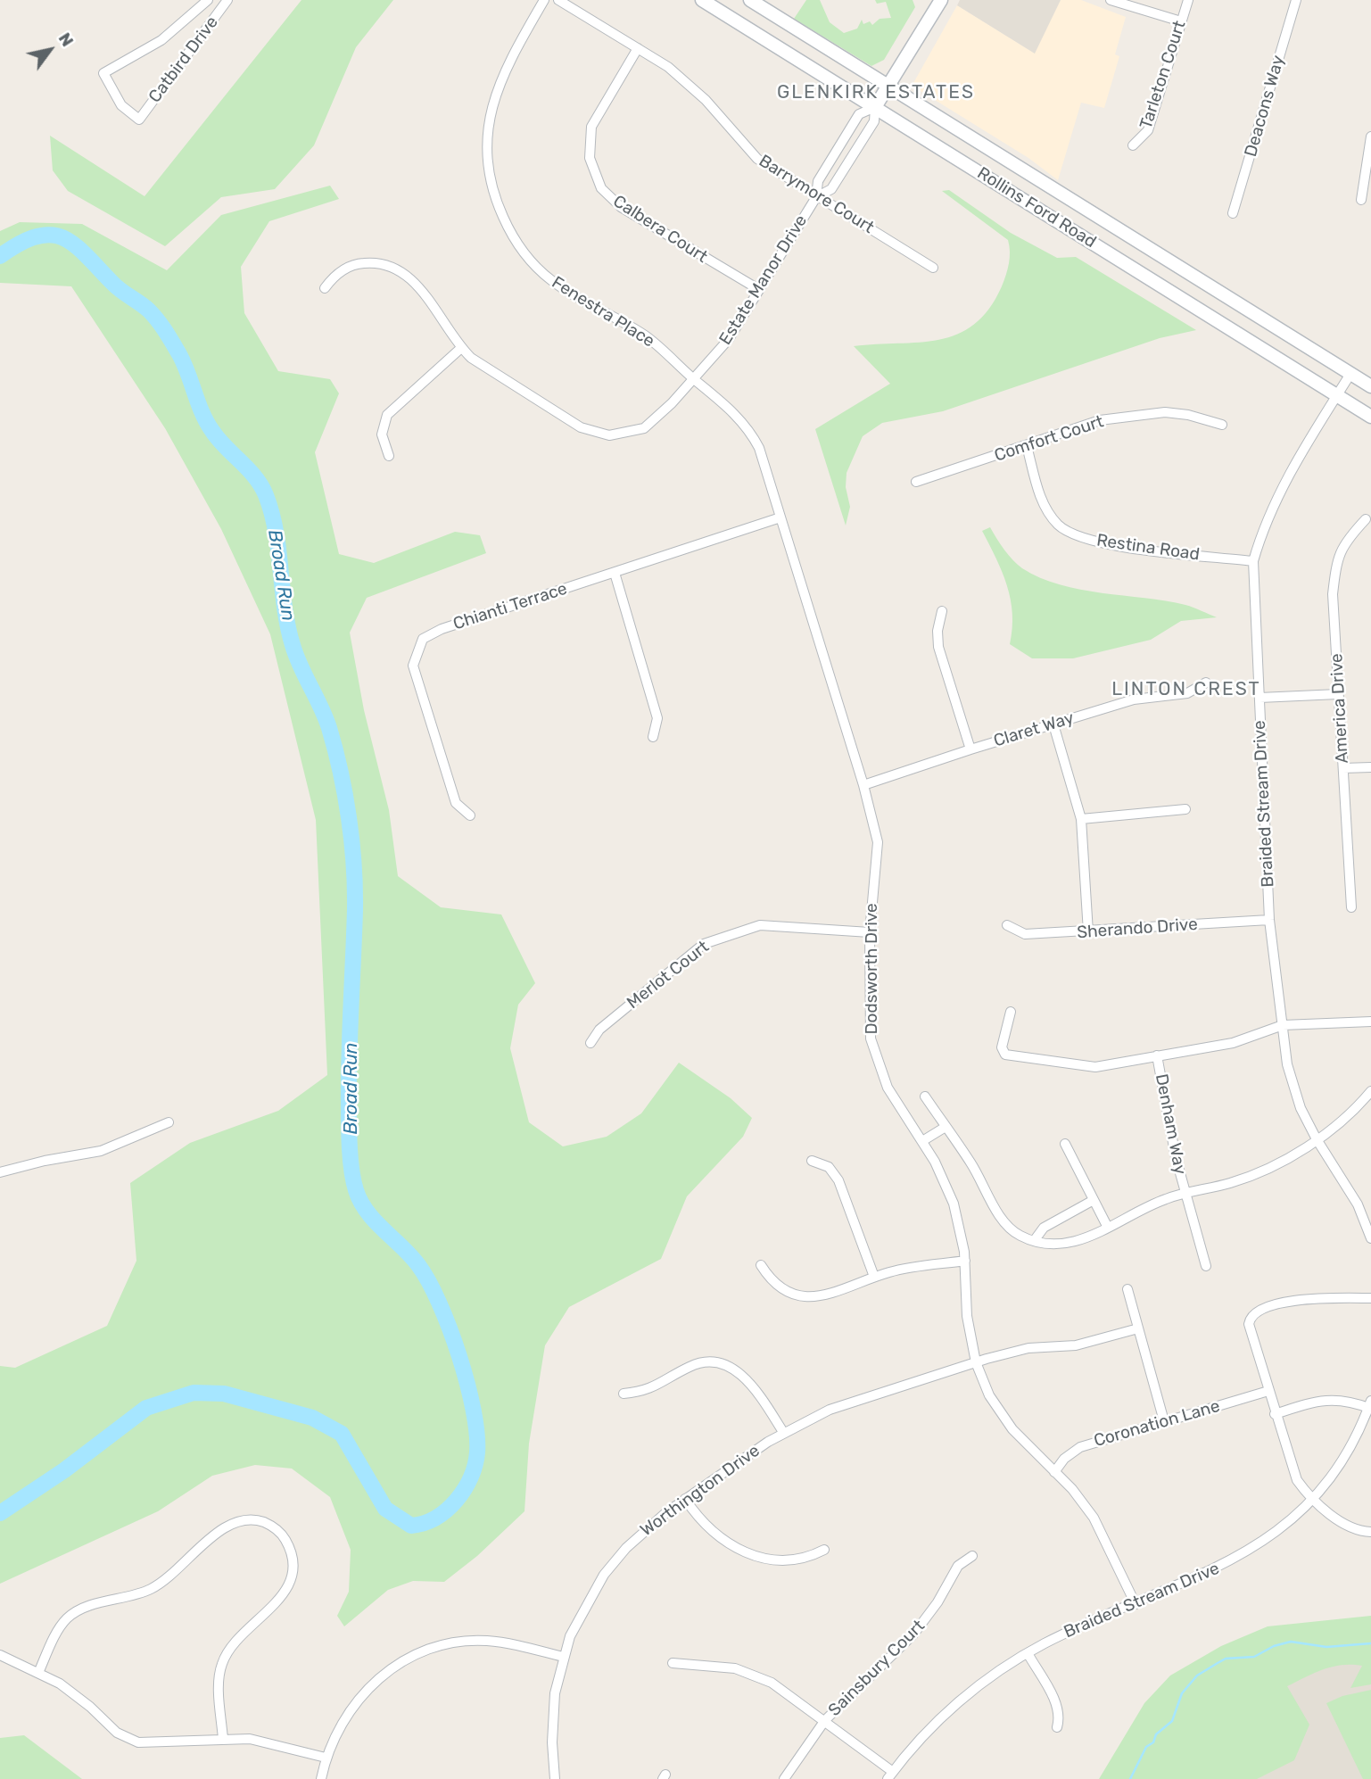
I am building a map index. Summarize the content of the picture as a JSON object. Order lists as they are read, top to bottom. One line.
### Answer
{"streets":{"main road":["Rollins Ford Road","Estate Manor Drive"],"street":["Catbird Drive","Tarleton Court","Deacons Way","Barrymore Court","Calbera Court","Fenestra Place","Comfort Court","Restina Road","Chianti Terrace","America Drive","Claret Way","Braided Stream Drive","Sherando Drive","Dodsworth Drive","Merlot Court","Denham Way","Coronation Lane","Worthington Drive","Sainsbury Court"]},"crossings":[["Barrymore Court","Calbera Court"],["Barrymore Court","Estate Manor Drive"],["Rollins Ford Road","Estate Manor Drive"],["Rollins Ford Road","Braided Stream Drive"],["Calbera Court","Estate Manor Drive"],["Estate Manor Drive","Fenestra Place"],["Estate Manor Drive","Dodsworth Drive"],["Fenestra Place","Dodsworth Drive"],["Comfort Court","Restina Road"],["Restina Road","Braided Stream Drive"],["Chianti Terrace","Dodsworth Drive"],["Claret Way","Dodsworth Drive"],["Braided Stream Drive","Sherando Drive"],["Braided Stream Drive","Dodsworth Drive"],["Dodsworth Drive","Merlot Court"],["Dodsworth Drive","Coronation Lane"],["Dodsworth Drive","Worthington Drive"]],"districts":["GLENKIRK ESTATES","LINTON CREST"],"water":["Broad Run"],"north":"top right"}
